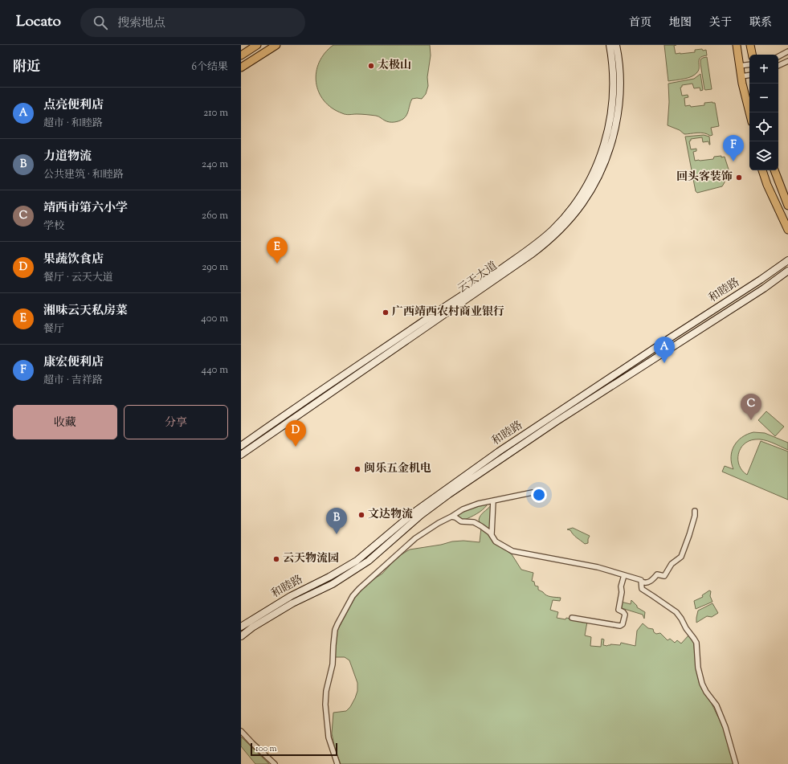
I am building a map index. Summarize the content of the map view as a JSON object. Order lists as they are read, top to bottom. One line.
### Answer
{"streets":{"street":["云天大道","和睦路"]},"places":["太极山","回头客装饰","广西靖西农村商业银行","闽乐五金机电","文达物流","云天物流园"],"scale_bar":"100 m","page":{"header":"Locato","search":"搜索地点","nav":["首页","地图","关于","联系"],"heading":["附近","6个结果"],"map_buttons":["+","−"],"list":[{"mark":"A","name":"点亮便利店","note":"超市 · 和睦路","value":"210 m"},{"mark":"B","name":"力道物流","note":"公共建筑 · 和睦路","value":"240 m"},{"mark":"C","name":"靖西市第六小学","note":"学校","value":"260 m"},{"mark":"D","name":"果蔬饮食店","note":"餐厅 · 云天大道","value":"290 m"},{"mark":"E","name":"湘味云天私房菜","note":"餐厅","value":"400 m"},{"mark":"F","name":"康宏便利店","note":"超市 · 吉祥路","value":"440 m"}],"pins":["F","E","A","C","D","B"],"buttons":["收藏","分享"],"scale":"100 m"}}
